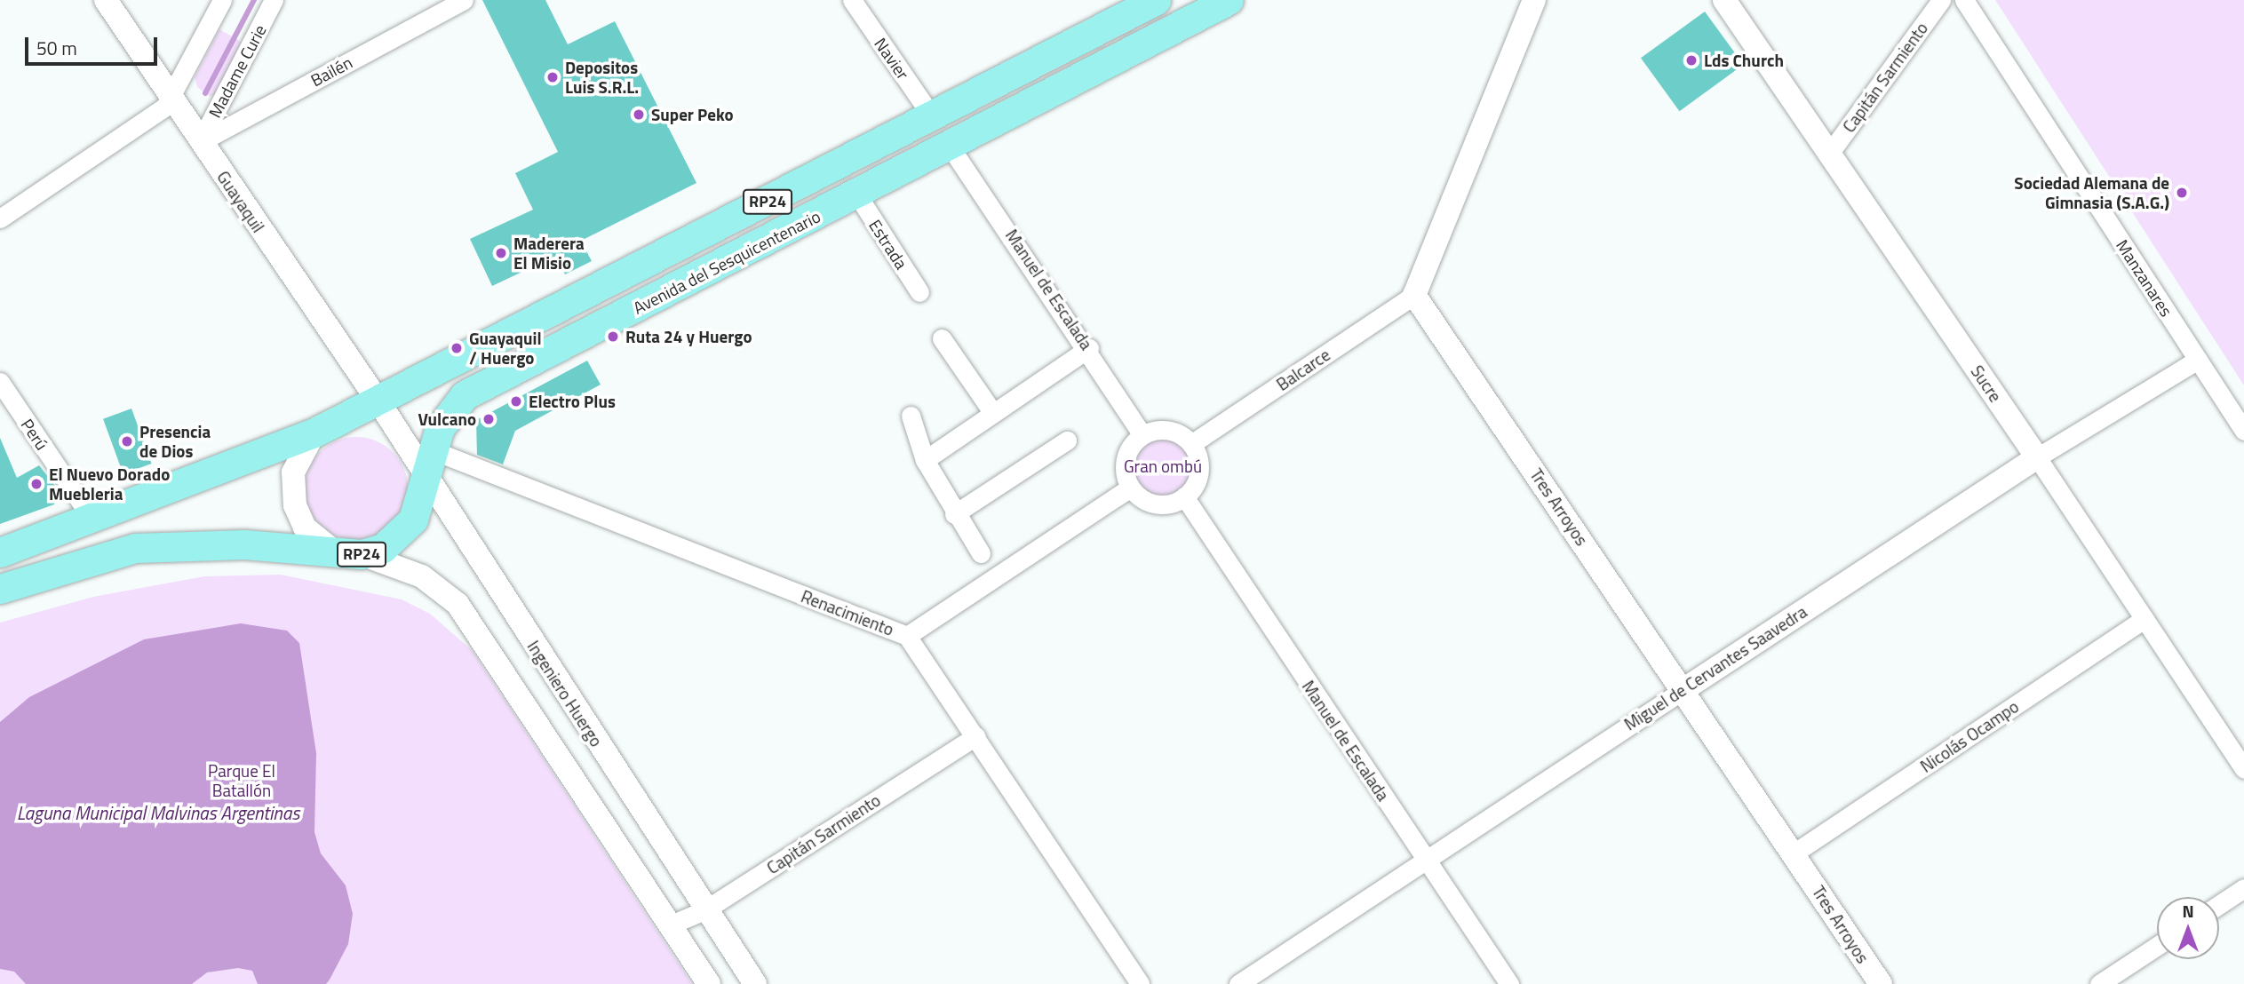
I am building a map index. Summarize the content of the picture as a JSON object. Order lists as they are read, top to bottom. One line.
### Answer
{"streets":{"main road":["RP24","Avenida del Sesquicentenario"],"street":["Navier","Madame Curie","Bailén","Capitán Sarmiento","Guayaquil","Estrada","Manzanares","Manuel de Escalada","Balcarce","Sucre","Perú","Tres Arroyos","Renacimiento","Miguel de Cervantes Saavedra","Ingeniero Huergo","Nicolás Ocampo"]},"crossings":[["Navier","Avenida del Sesquicentenario"],["Madame Curie","Bailén"],["Madame Curie","Guayaquil"],["Bailén","Guayaquil"],["Capitán Sarmiento","Sucre"],["Capitán Sarmiento","Renacimiento"],["Capitán Sarmiento","Ingeniero Huergo"],["Guayaquil","RP24"],["Guayaquil","Avenida del Sesquicentenario"],["Guayaquil","Renacimiento"],["Guayaquil","Ingeniero Huergo"],["RP24","Avenida del Sesquicentenario"],["RP24","Renacimiento"],["RP24","Ingeniero Huergo"],["Estrada","Avenida del Sesquicentenario"],["Avenida del Sesquicentenario","Manuel de Escalada"],["Avenida del Sesquicentenario","Perú"],["Avenida del Sesquicentenario","Renacimiento"],["Avenida del Sesquicentenario","Ingeniero Huergo"],["Manzanares","Miguel de Cervantes Saavedra"],["Manuel de Escalada","Balcarce"],["Manuel de Escalada","Miguel de Cervantes Saavedra"],["Balcarce","Tres Arroyos"],["Sucre","Miguel de Cervantes Saavedra"],["Sucre","Nicolás Ocampo"],["Tres Arroyos","Miguel de Cervantes Saavedra"],["Tres Arroyos","Nicolás Ocampo"],["Renacimiento","Ingeniero Huergo"]],"water":["Laguna Municipal Malvinas Argentinas"],"parks":["Gran ombú","Parque El Batallón"],"places":["Lds Church","Depositos Luis S.R.L.","Super Peko","Sociedad Alemana de Gimnasia (S.A.G.)","Maderera El Misio","Ruta 24 y Huergo","Guayaquil / Huergo","Electro Plus","Vulcano","Presencia de Dios","El Nuevo Dorado Muebleria"],"scale_bar":"50 m","north":"top"}
